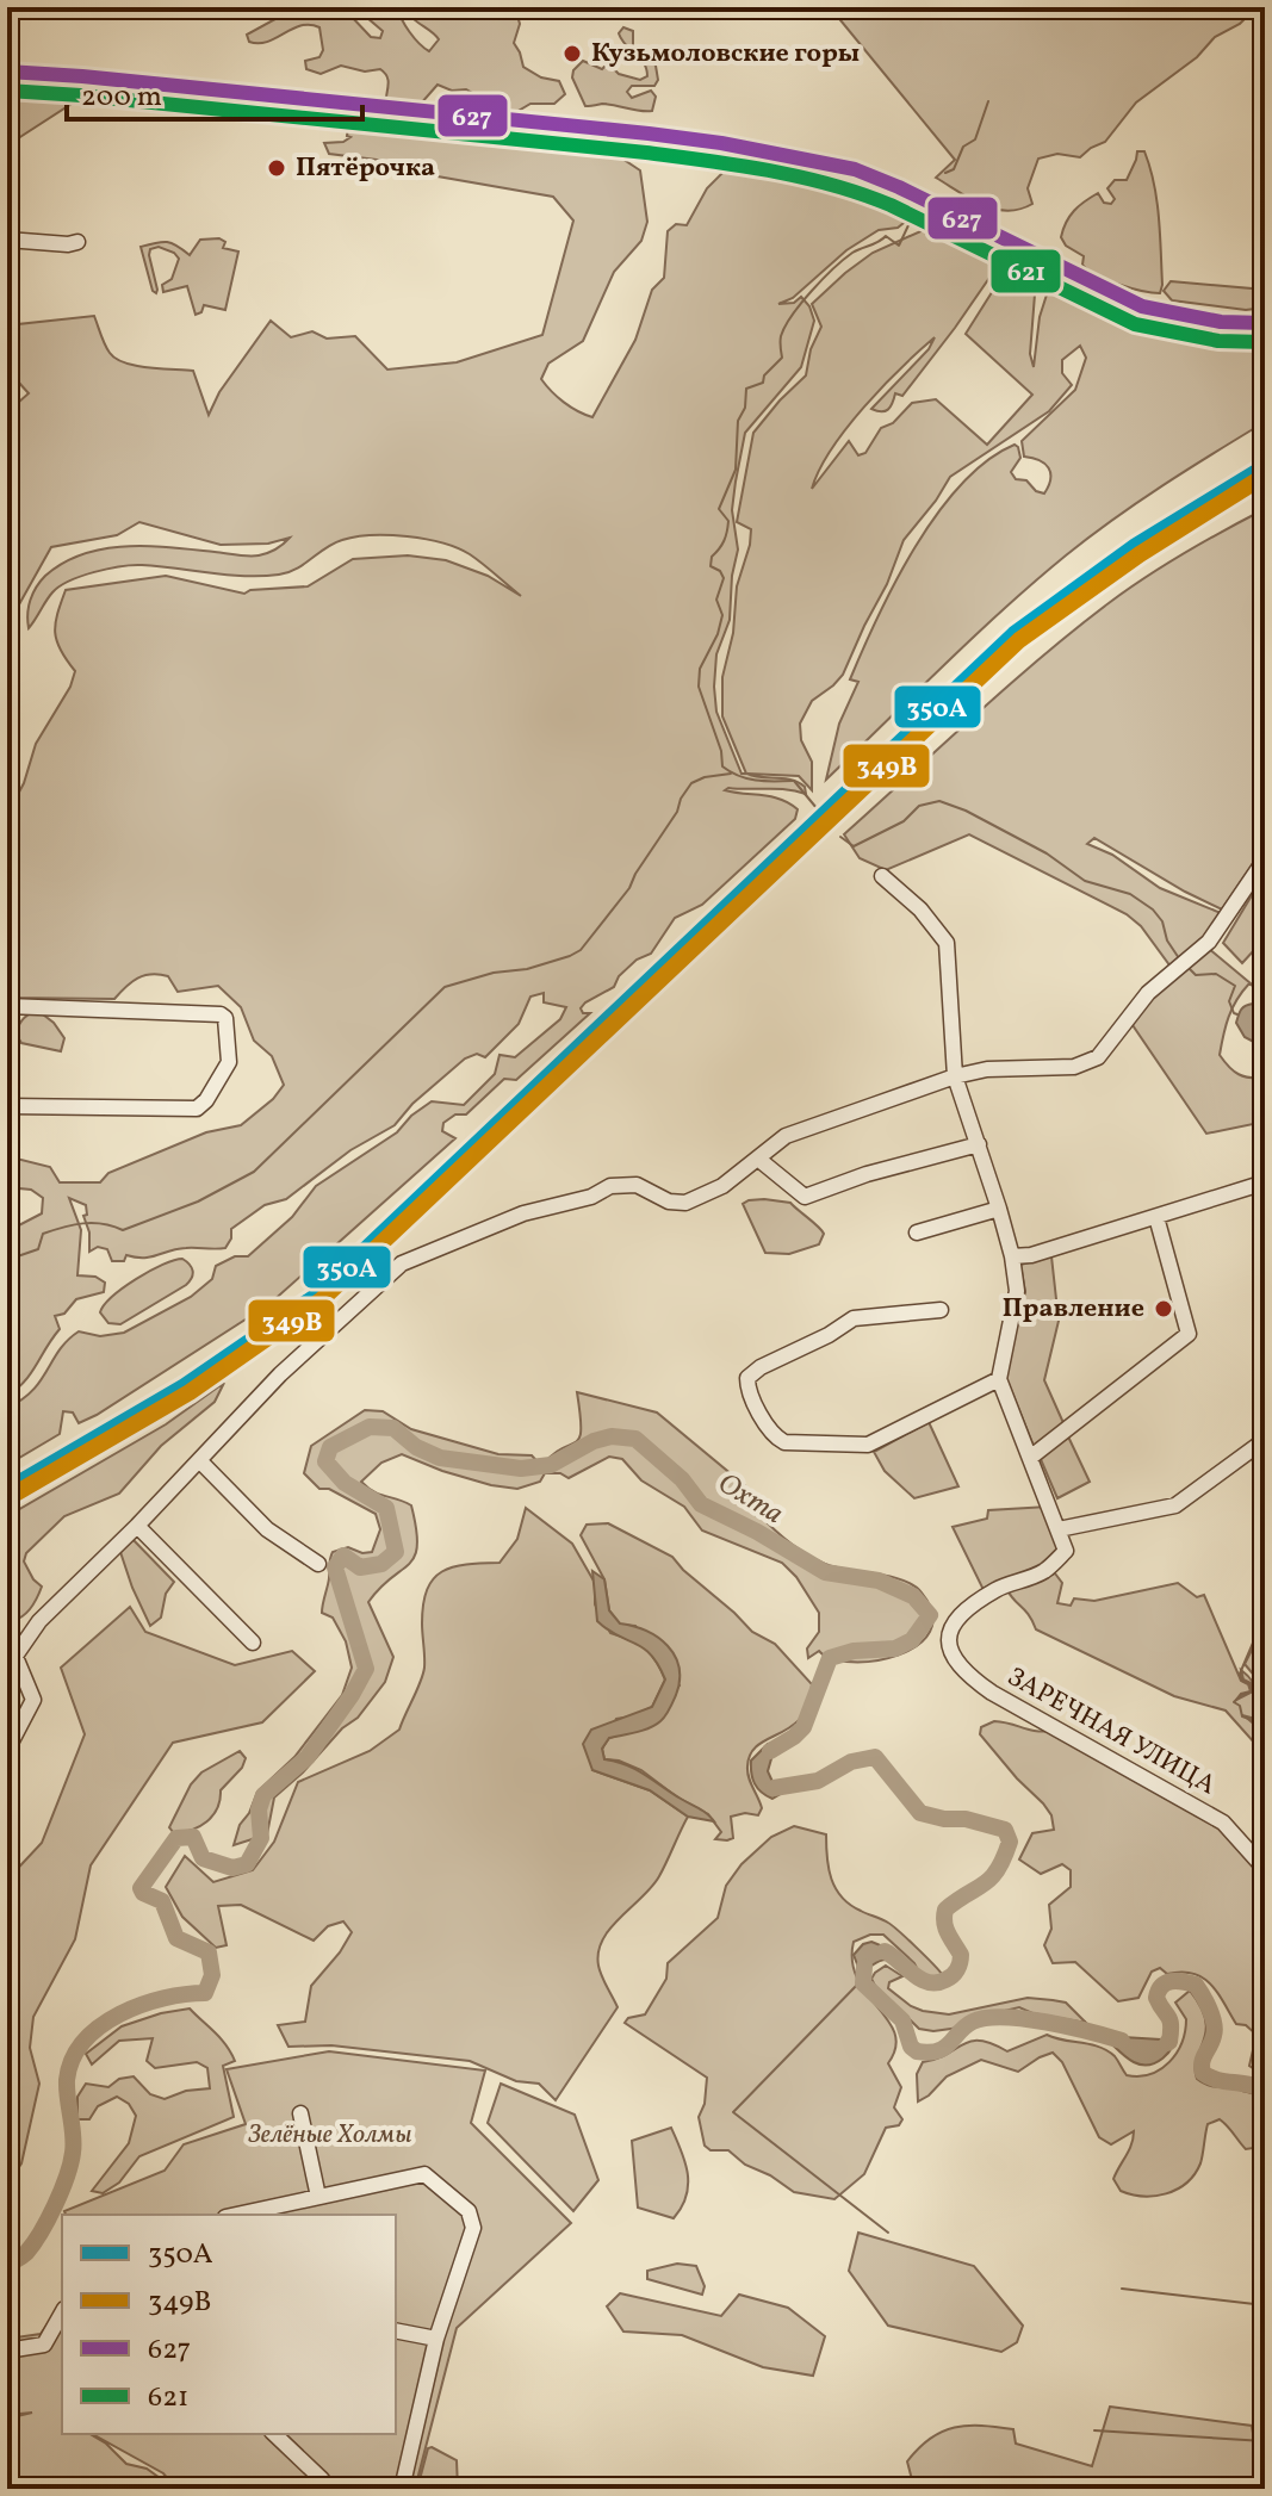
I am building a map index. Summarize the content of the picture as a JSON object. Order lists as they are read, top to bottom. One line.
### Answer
{"streets":{"street":["ЗАРЕЧНАЯ УЛИЦА"]},"water":["Охта"],"parks":["Зелёные Холмы"],"places":["Кузьмоловские горы","Пятёрочка","Правление"],"lines":["transit line 627","transit line 621","transit line 350А","transit line 349В"],"legend":["350А","349В","627","621"],"scale_bar":"200 m"}
